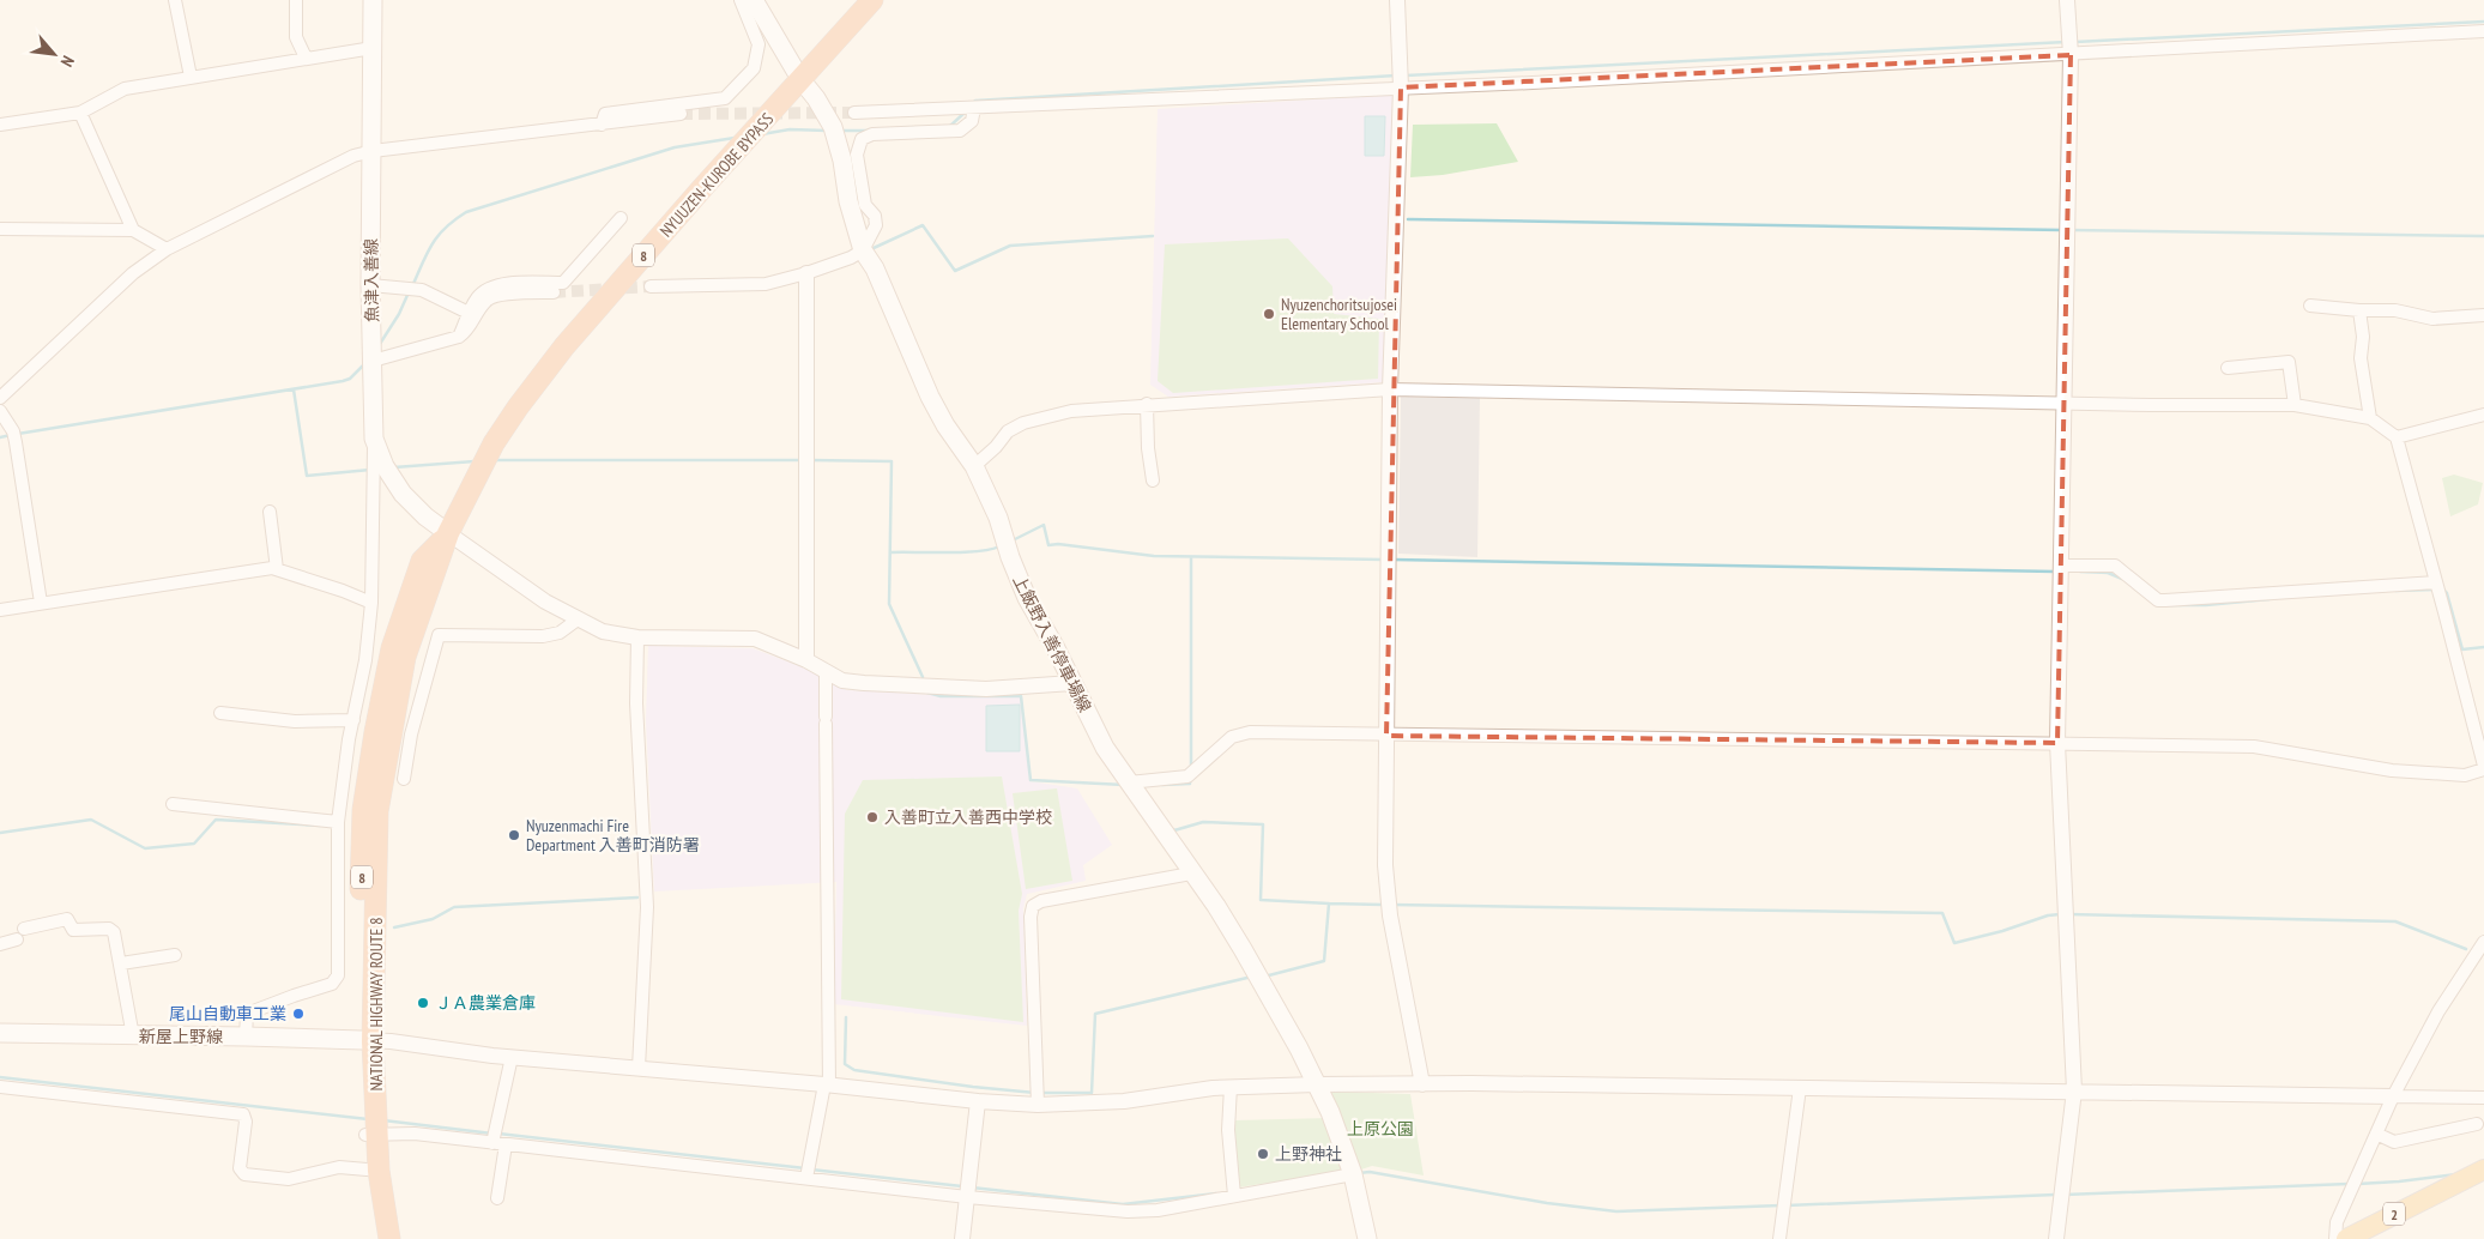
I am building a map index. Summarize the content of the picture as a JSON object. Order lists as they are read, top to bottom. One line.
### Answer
{"streets":{"highway":["NYUUZEN-KUROBE BYPASS","8","NATIONAL HIGHWAY ROUTE 8"],"main road":["魚津入善線","上飯野入善停車場線","新屋上野線","2"]},"crossings":[["NYUUZEN-KUROBE BYPASS","魚津入善線"],["NYUUZEN-KUROBE BYPASS","上飯野入善停車場線"],["NYUUZEN-KUROBE BYPASS","NATIONAL HIGHWAY ROUTE 8"],["魚津入善線","NATIONAL HIGHWAY ROUTE 8"],["NATIONAL HIGHWAY ROUTE 8","新屋上野線"]],"parks":["上原公園"],"places":["Nyuzenchoritsujosei Elementary School","入善町立入善西中学校","Nyuzenmachi Fire Department 入善町消防署","ＪＡ農業倉庫","尾山自動車工業","上野神社"],"north":"bottom right"}
